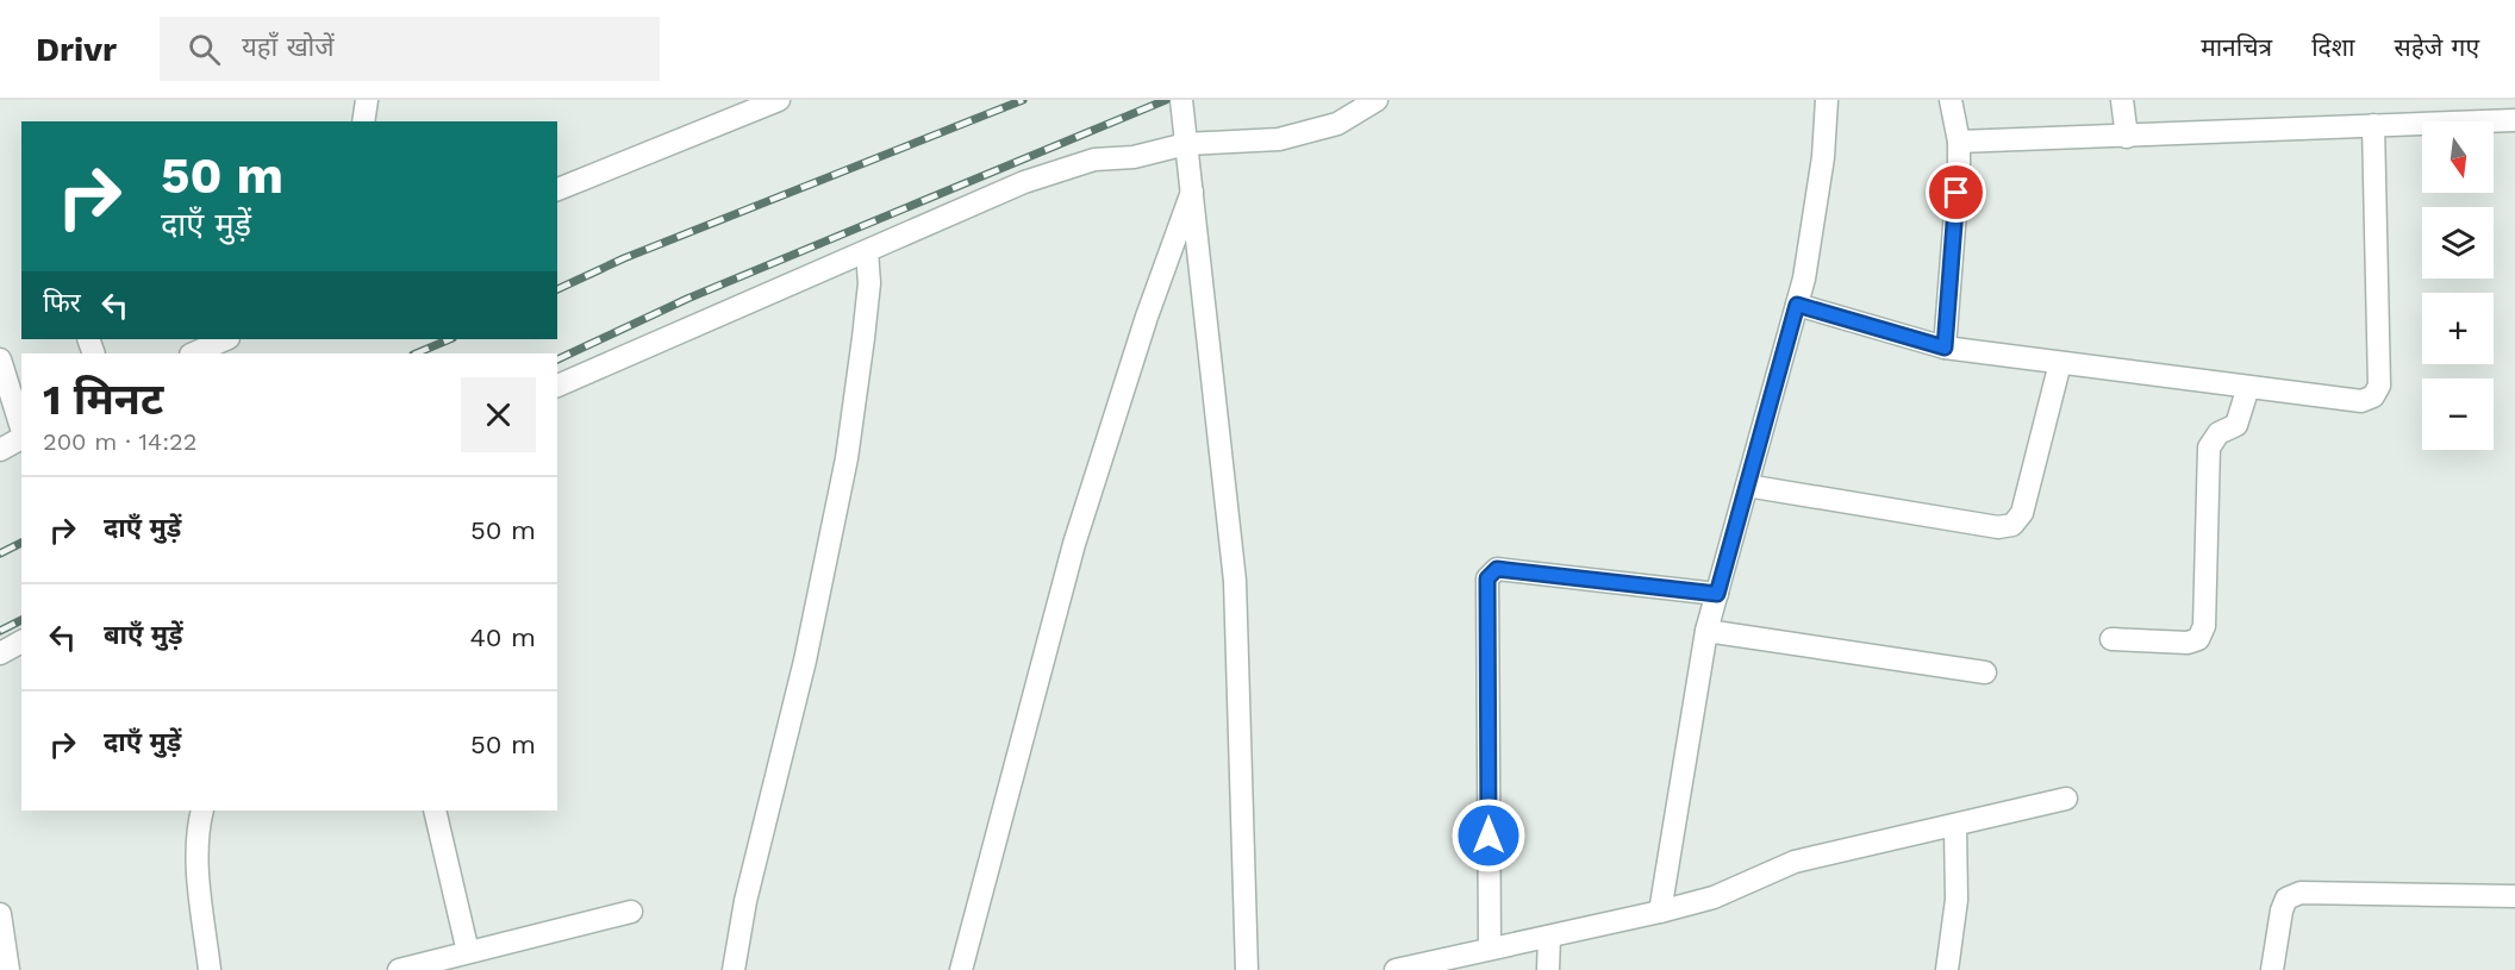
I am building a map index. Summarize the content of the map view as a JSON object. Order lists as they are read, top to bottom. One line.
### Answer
{"north":"bottom","page":{"header":"Drivr","search":"यहाँ खोजें","nav":["मानचित्र","दिशा","सहेजे गए"],"map_buttons":["+","−"],"turn":["50 m","दाएँ मुड़ें"],"then":"फिर","heading":["1 मिनट","200 m · 14:22"],"list":[{"name":"दाएँ मुड़ें","value":"50 m"},{"name":"बाएँ मुड़ें","value":"40 m"},{"name":"दाएँ मुड़ें","value":"50 m"}]}}
